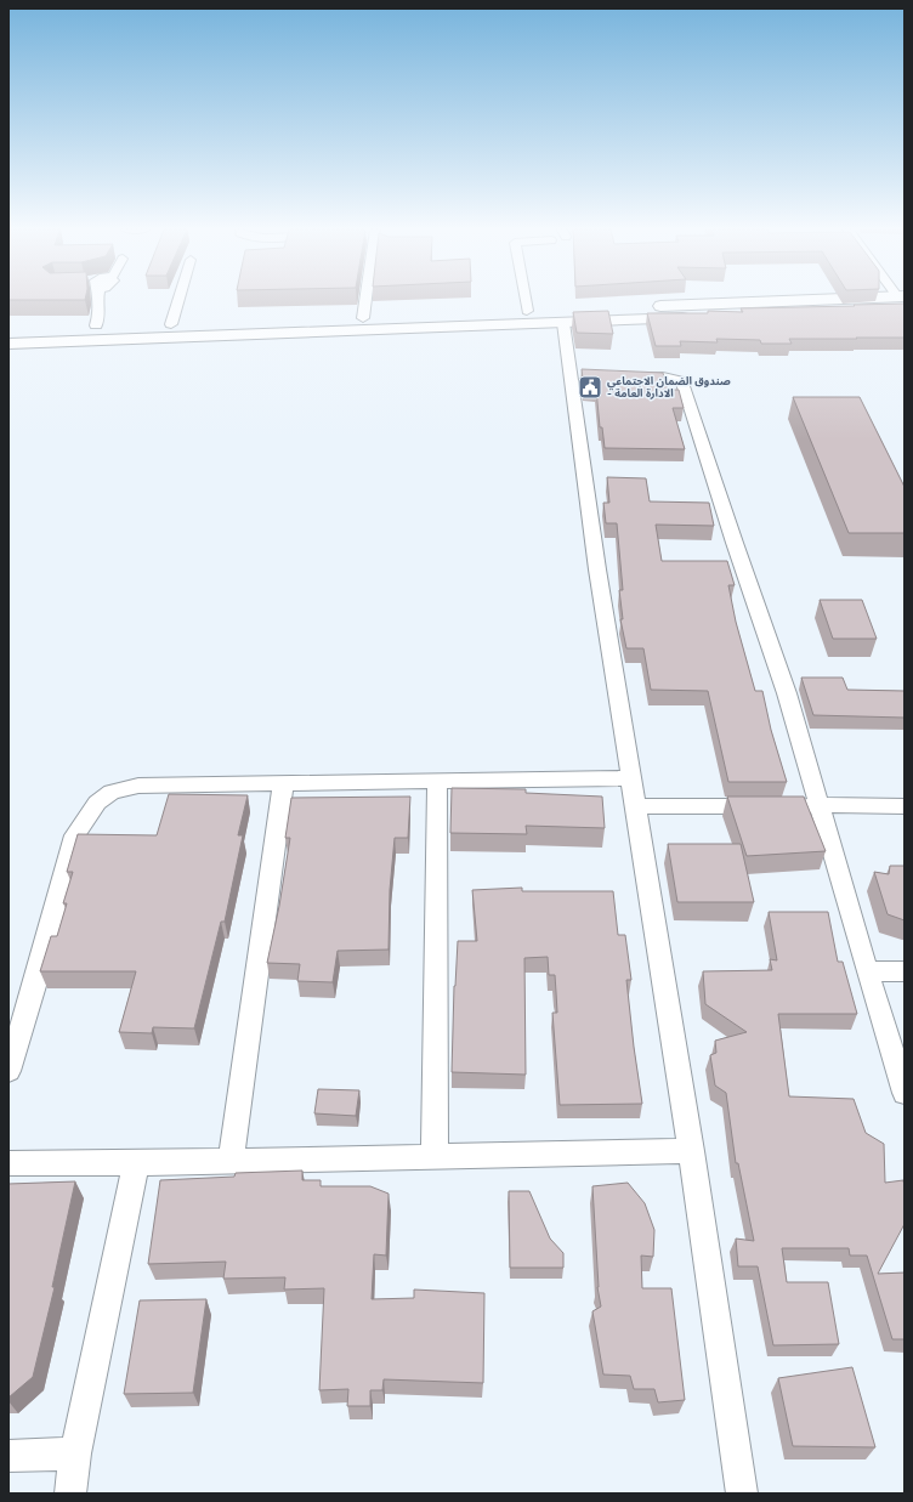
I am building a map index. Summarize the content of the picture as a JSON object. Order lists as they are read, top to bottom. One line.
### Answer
{"places":{"public building":["صندوق الضمان الاجتماعي - الادارة العامة"]}}
